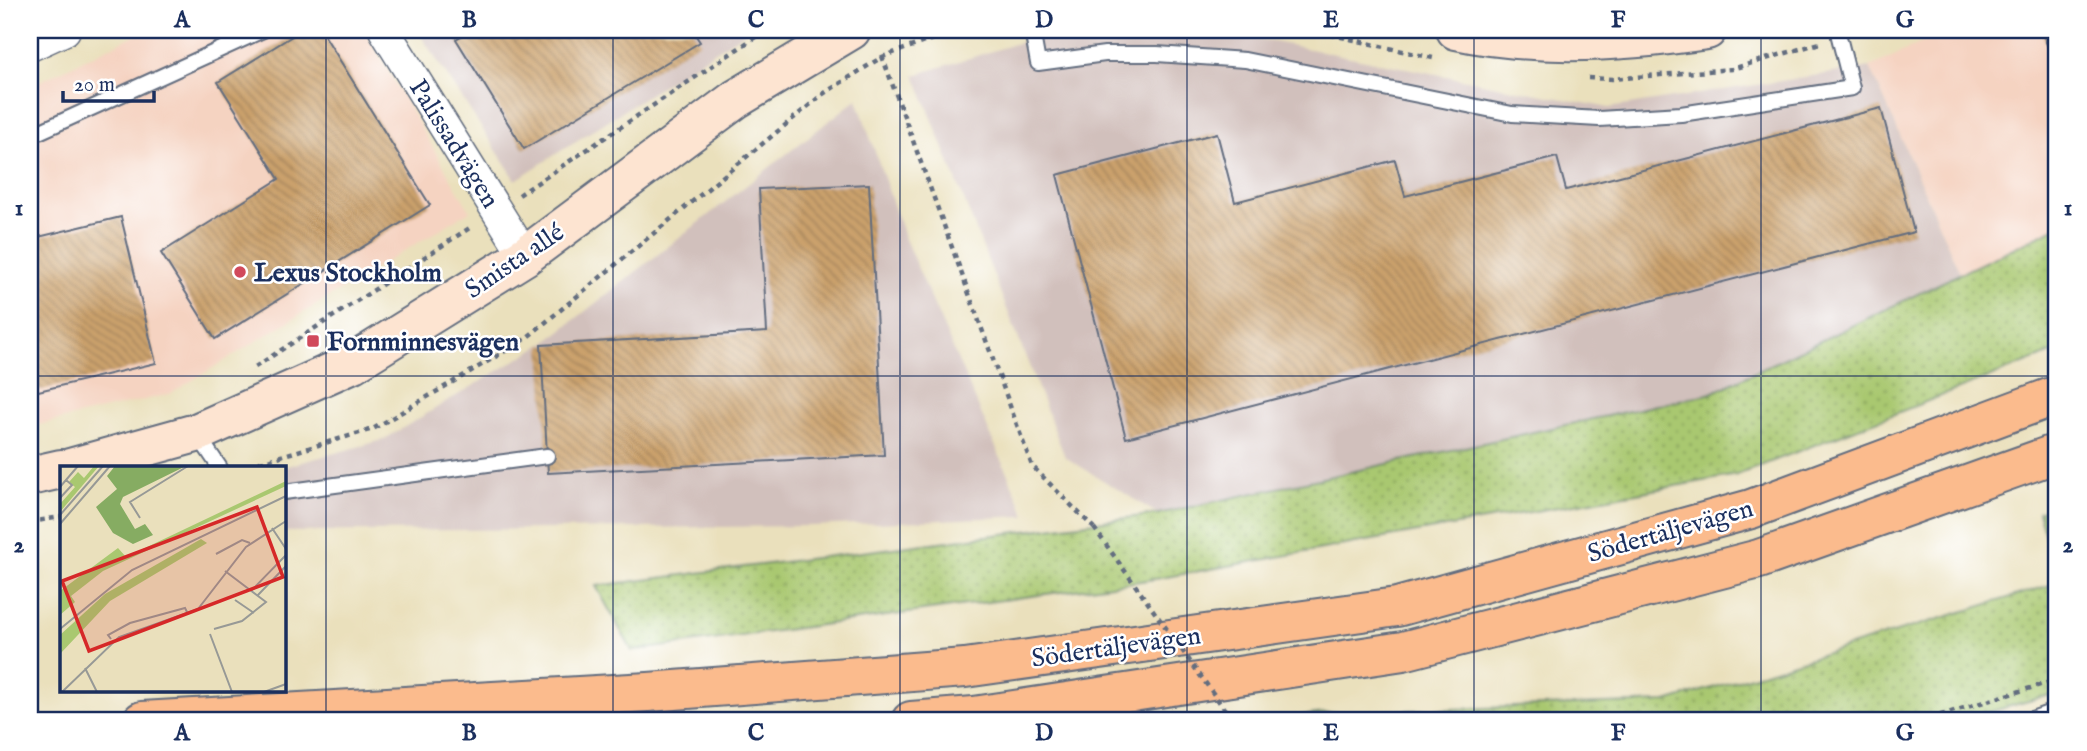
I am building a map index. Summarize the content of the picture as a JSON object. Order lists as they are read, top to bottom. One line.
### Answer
{"streets":{"highway":["Södertäljevägen"],"street":["Palissadvägen","Smista allé"]},"crossings":[["Palissadvägen","Smista allé"]],"places":{"other":["Lexus Stockholm"],"transit":["Fornminnesvägen"]},"scale_bar":"20 m","grid":{"columns":["A","B","C","D","E","F","G"],"rows":["1","2"]}}
